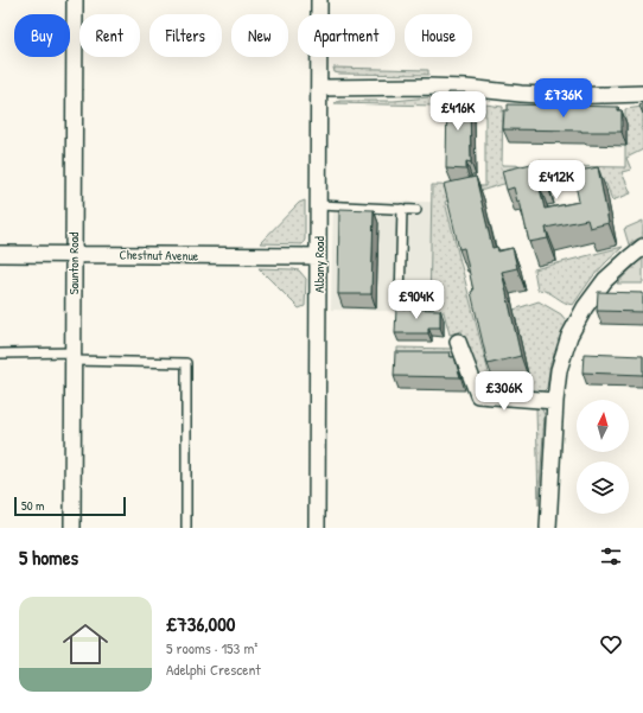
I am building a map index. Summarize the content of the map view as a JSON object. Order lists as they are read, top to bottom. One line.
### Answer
{"streets":{"street":["Chestnut Avenue","Saunton Road","Albany Road"]},"crossings":[["Chestnut Avenue","Saunton Road"],["Chestnut Avenue","Albany Road"]],"scale_bar":"50 m","north":"top","page":{"chip":["Buy","Rent","Filters","New","Apartment","House"],"price":["£736K","£416K","£412K","£904K","£306K"],"scale":"50 m","heading":"5 homes","list":[{"name":"£736,000","note":"5 rooms · 153 m² · Adelphi Crescent"}]}}
